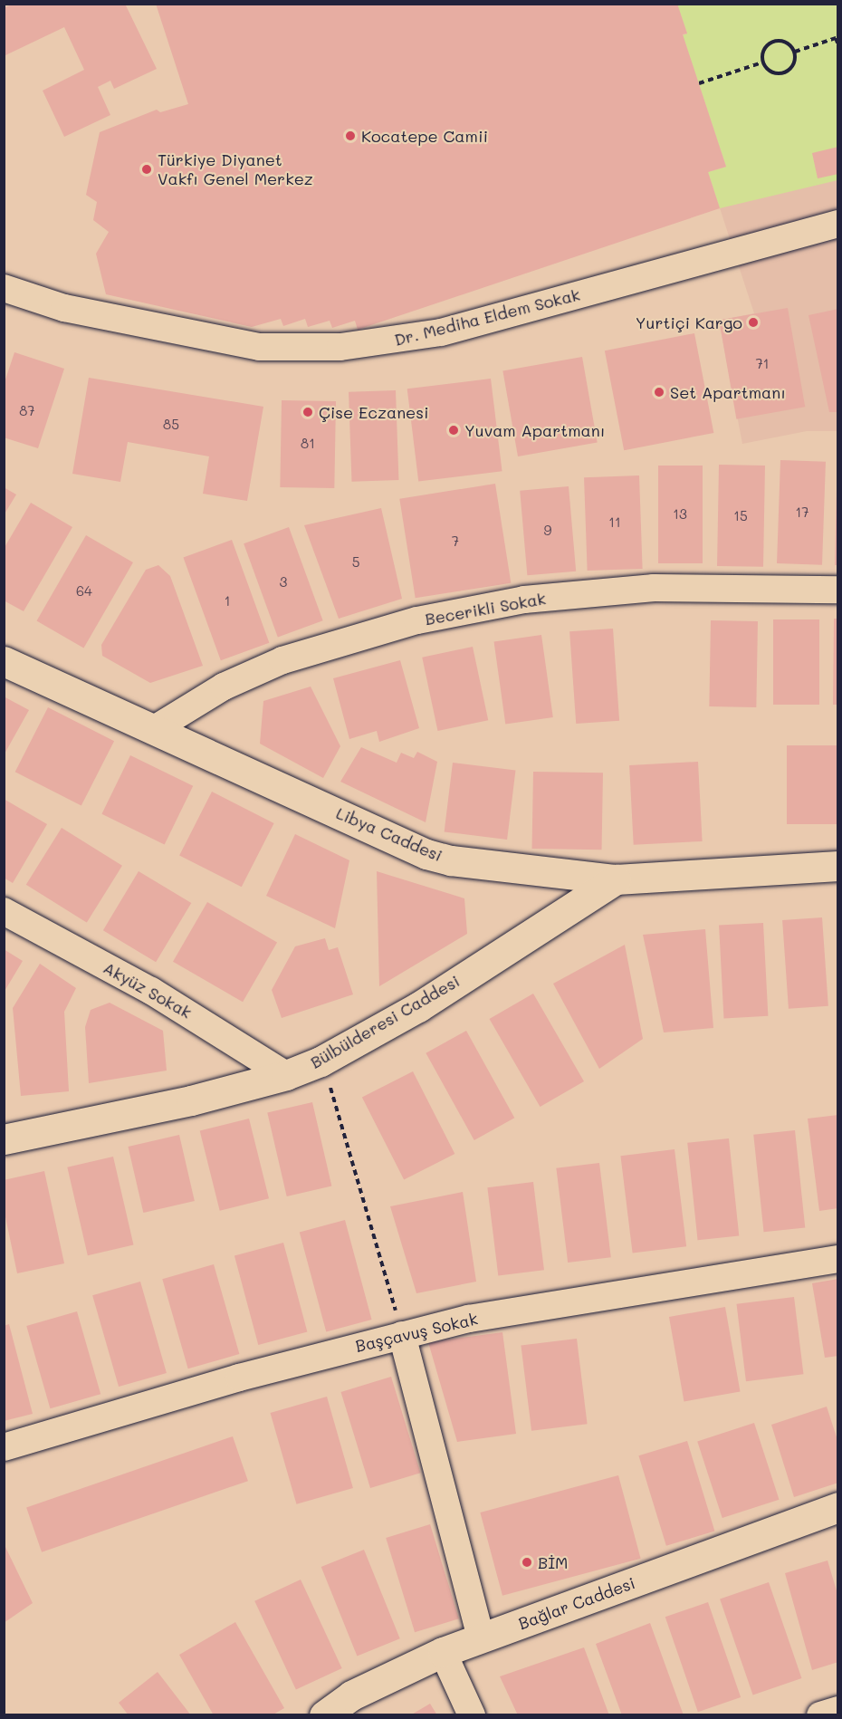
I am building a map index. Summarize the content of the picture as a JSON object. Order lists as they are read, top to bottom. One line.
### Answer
{"streets":{"main road":["Libya Caddesi","Bülbülderesi Caddesi","Bağlar Caddesi"],"street":["Dr. Mediha Eldem Sokak","Becerikli Sokak","Akyüz Sokak","Başçavuş Sokak"]},"crossings":[["Becerikli Sokak","Libya Caddesi"],["Libya Caddesi","Bülbülderesi Caddesi"],["Akyüz Sokak","Bülbülderesi Caddesi"]],"places":["Kocatepe Camii","Türkiye Diyanet Vakfı Genel Merkez","Yurtiçi Kargo","Set Apartmanı","Çise Eczanesi","Yuvam Apartmanı","BİM"],"house_numbers":["71","87","85","81","17","13","15","11","9","7","5","3","64","1"]}
